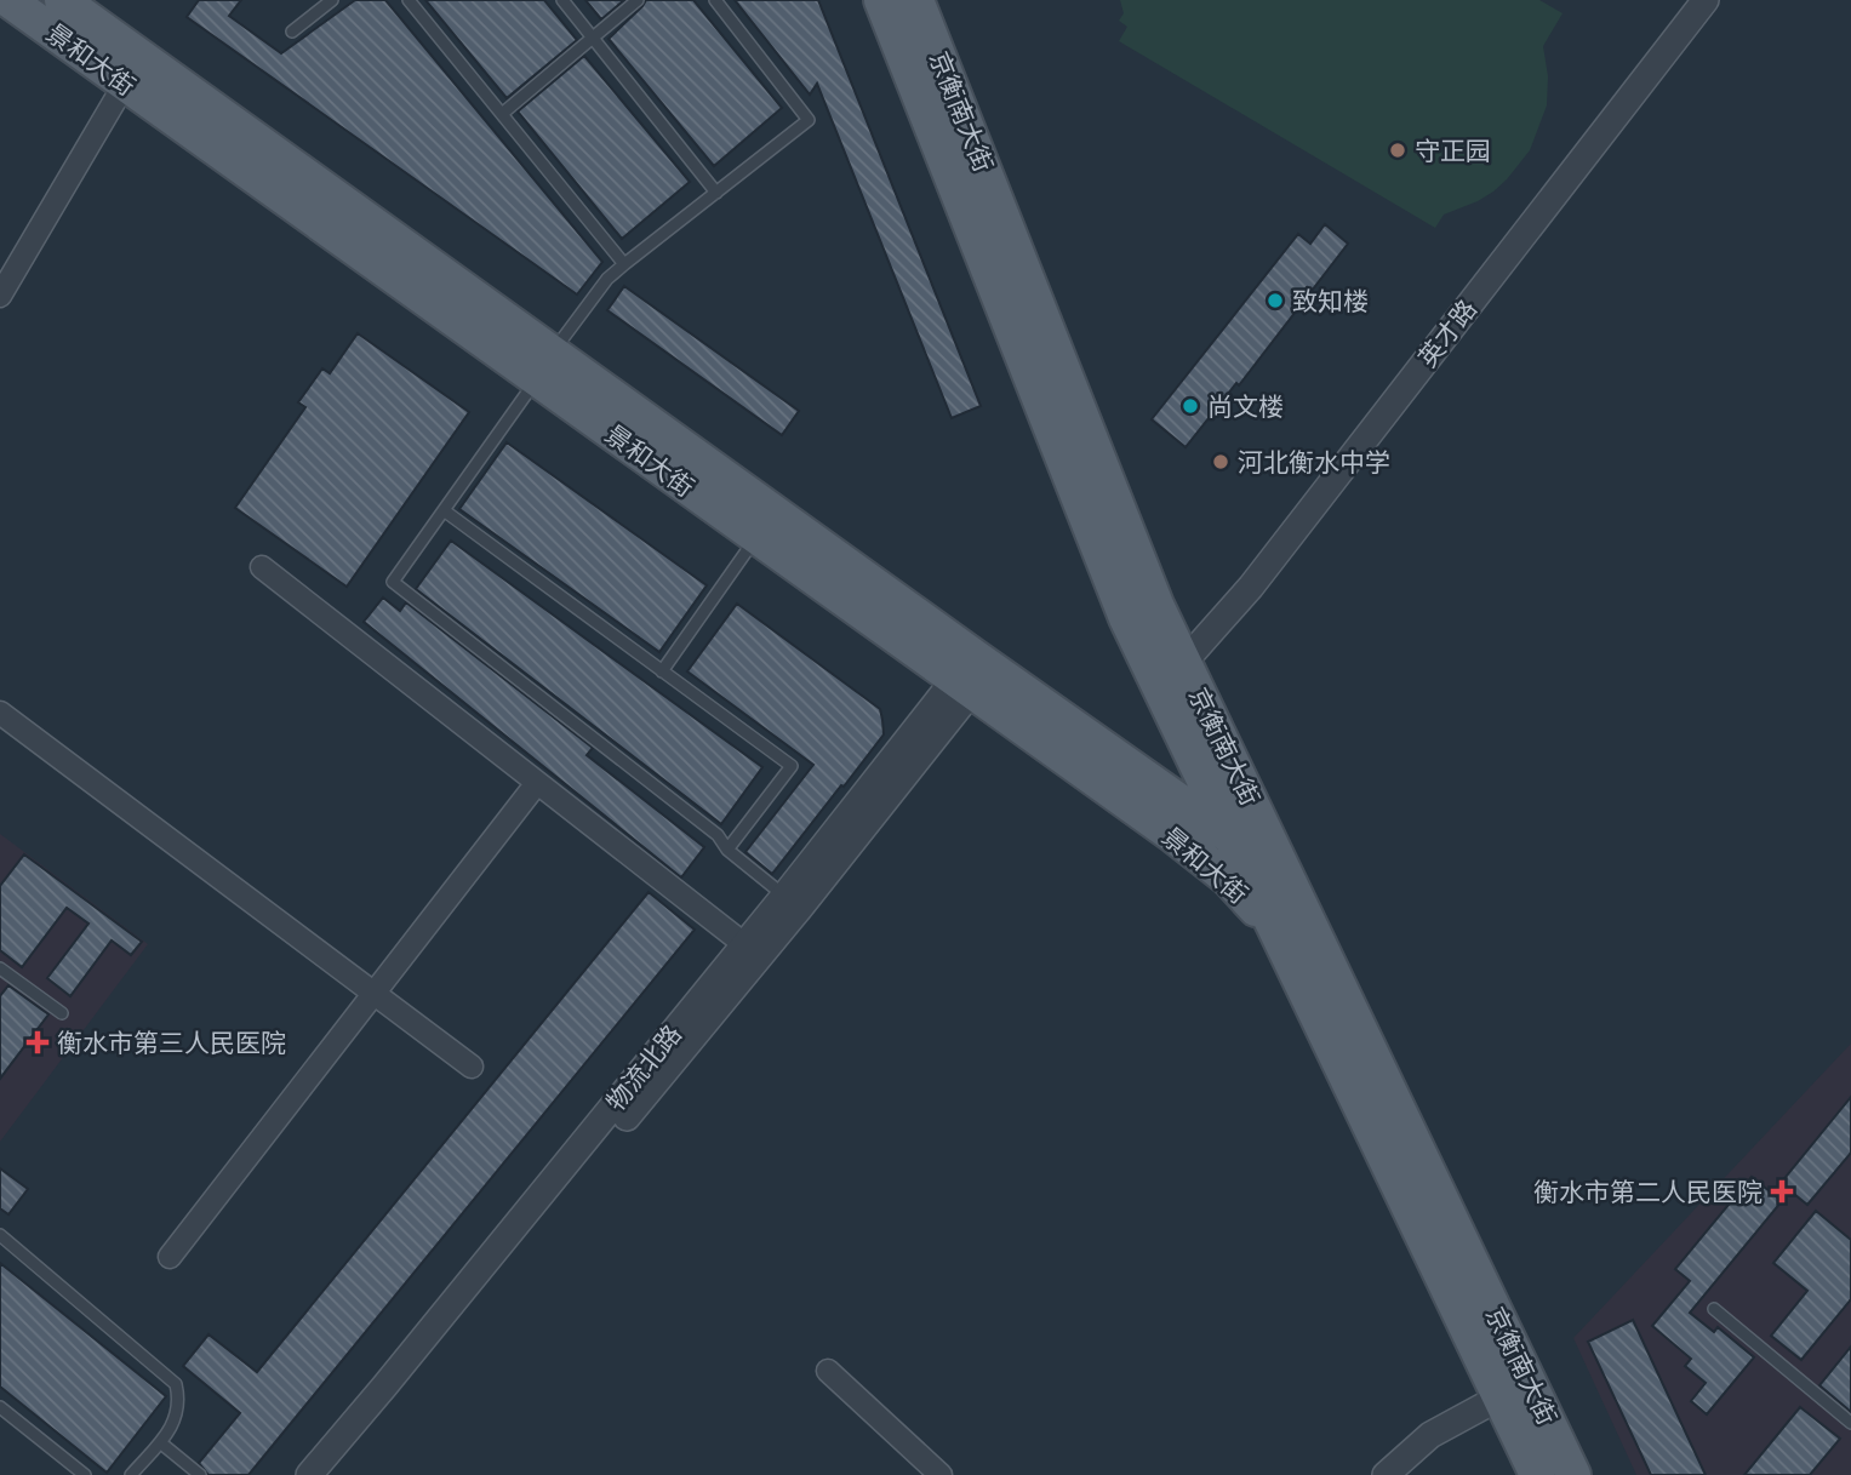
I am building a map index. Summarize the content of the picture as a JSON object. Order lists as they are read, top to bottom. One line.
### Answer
{"streets":{"main road":["景和大街","京衡南大街"],"street":["英才路","物流北路"]},"crossings":[["景和大街","京衡南大街"],["景和大街","物流北路"],["京衡南大街","英才路"]],"places":{"other":["守正园","致知楼","尚文楼","河北衡水中学"],"health":["衡水市第三人民医院","衡水市第二人民医院"]}}
